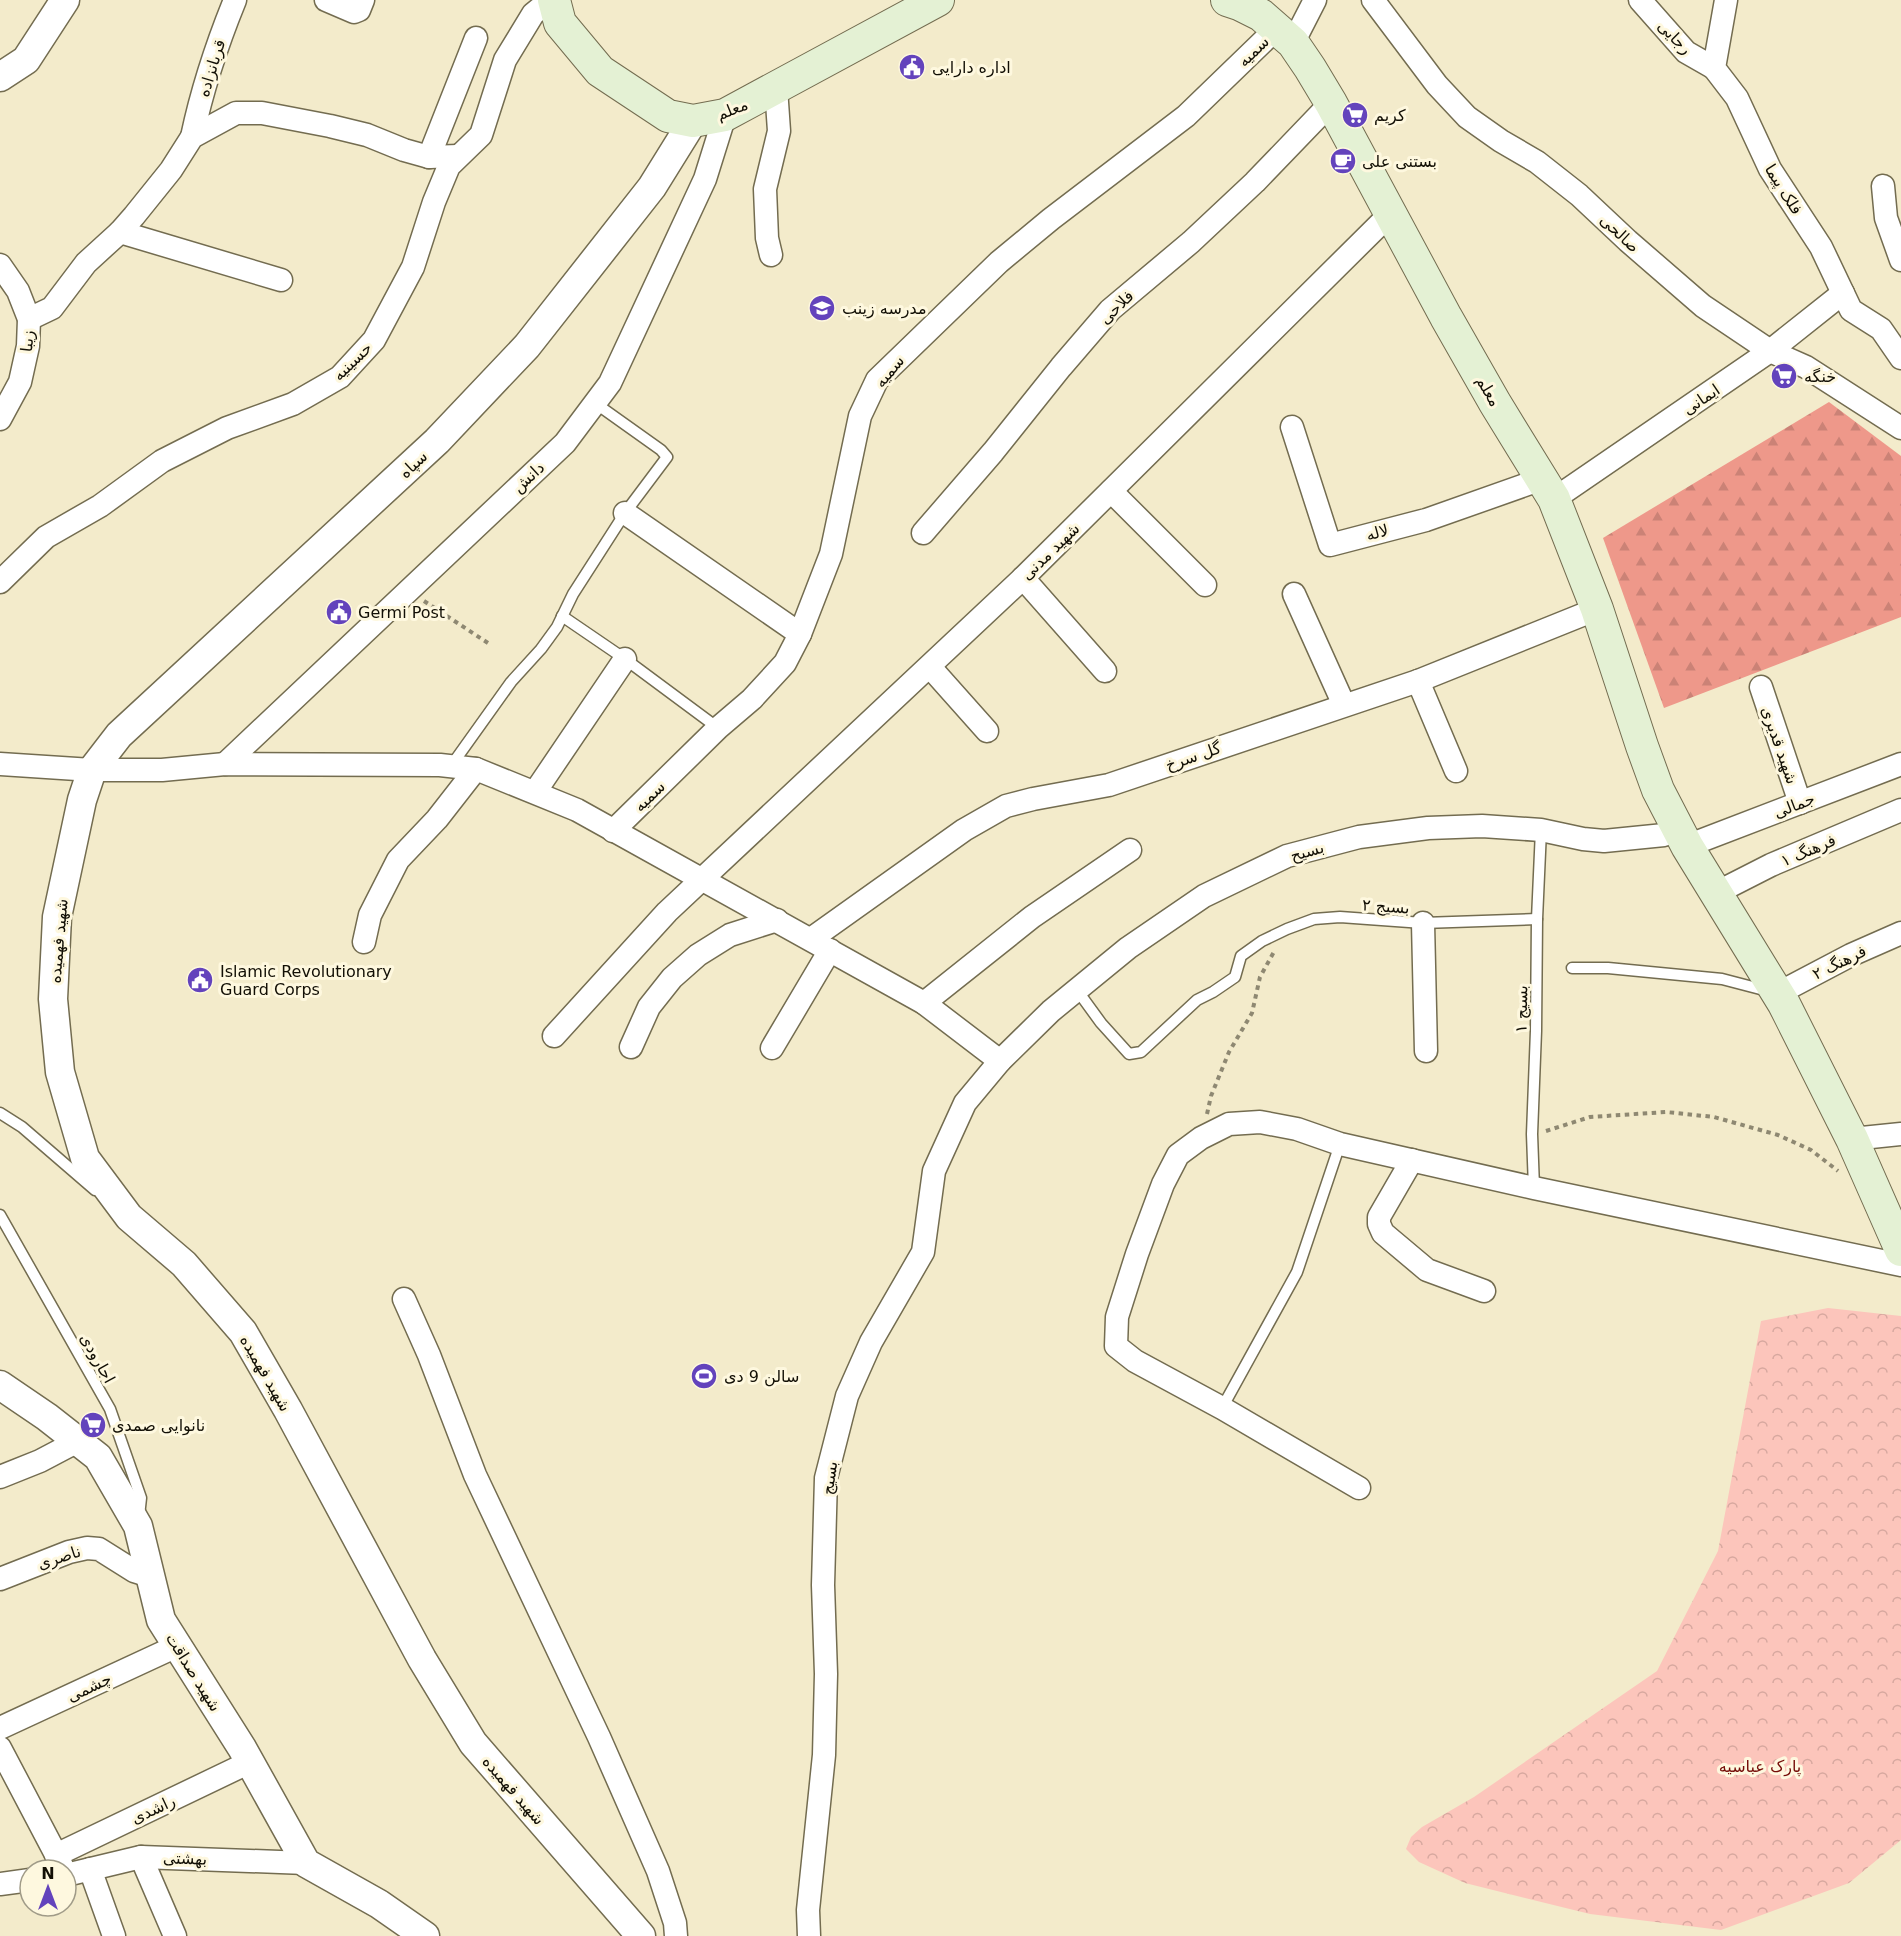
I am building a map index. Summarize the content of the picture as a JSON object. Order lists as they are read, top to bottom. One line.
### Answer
{"streets":{"main road":["معلم"],"street":["رجایی","سمیه","قربانزاده","فلک پیما","صالحی","فلاحی","زیبا","حسینیه","ایمانی","سپاه","دانش","لاله","شهید مدنی","شهید قدیری","گل سرخ","جمالی","فرهنگ ۱","بسیح","شهید فهمیده","فرهنگ ۲","بسیج","ناصری","شهید صداقت","چشمی","راشدی","بهشتی"],"lane":["بسیج ۲","بسیج ۱","اجارودی"]},"crossings":[["رجایی","فلک پیما"],["سمیه","معلم"],["معلم","فلاحی"],["معلم","حسینیه"],["معلم","ایمانی"],["معلم","سپاه"],["معلم","دانش"],["معلم","لاله"],["معلم","شهید مدنی"],["معلم","گل سرخ"],["معلم","جمالی"],["معلم","فرهنگ ۱"],["معلم","بسیح"],["معلم","فرهنگ ۲"],["فلک پیما","ایمانی"],["صالحی","ایمانی"],["ایمانی","لاله"],["سپاه","شهید فهمیده"],["شهید قدیری","جمالی"],["جمالی","بسیح"],["بسیح","بسیج ۲"],["بسیح","بسیج ۱"],["بسیح","بسیج"],["بسیج ۲","بسیج ۱"],["اجارودی","شهید صداقت"],["ناصری","شهید صداقت"],["شهید صداقت","چشمی"],["شهید صداقت","راشدی"],["شهید صداقت","بهشتی"]],"parks":["پارک عباسیه"],"places":{"public building":["اداره دارایی","Germi Post","Islamic Revolutionary Guard Corps"],"supermarket":["کریم","خنگه","نانوایی صمدی"],"cafe":["بستنی علی"],"school or university":["مدرسه زینب"],"sports":["سالن 9 دی"]},"north":"top"}
